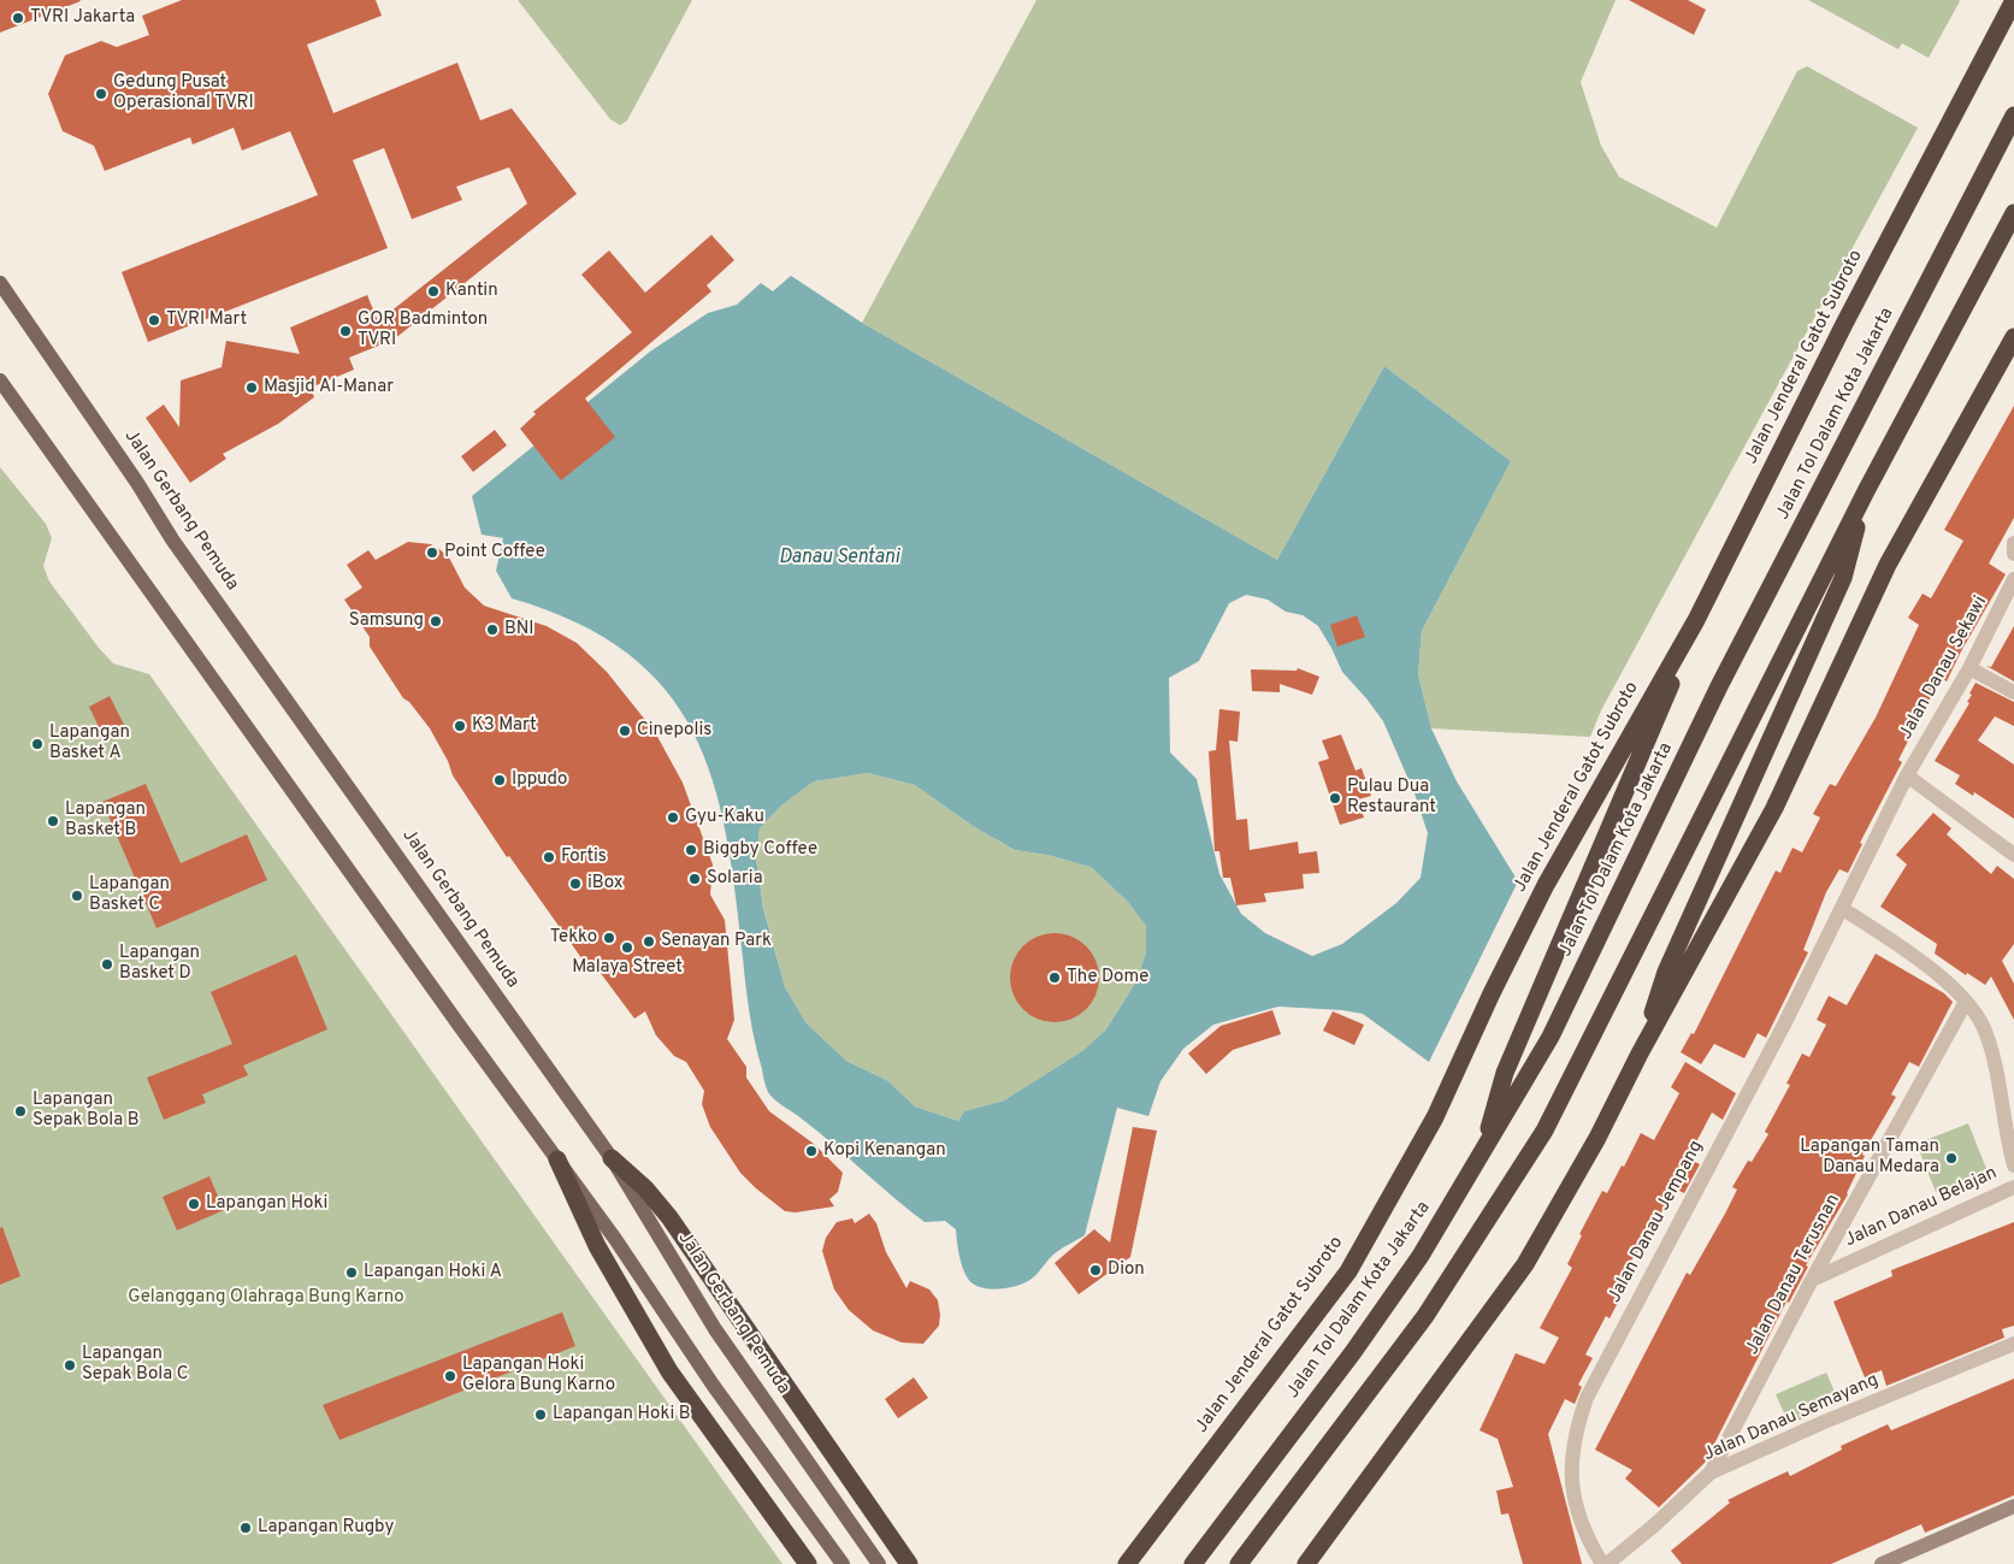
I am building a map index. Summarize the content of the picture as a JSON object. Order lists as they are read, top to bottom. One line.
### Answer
{"streets":{"highway":["Jalan Jenderal Gatot Subroto","Jalan Tol Dalam Kota Jakarta"],"main road":["Jalan Gerbang Pemuda"],"street":["Jalan Danau Sekawi","Jalan Danau Belajan","Jalan Danau Jempang","Jalan Danau Terusnan","Jalan Danau Semayang"]},"crossings":[["Jalan Danau Sekawi","Jalan Danau Jempang"],["Jalan Danau Belajan","Jalan Danau Terusnan"],["Jalan Danau Terusnan","Jalan Danau Semayang"]],"water":["Danau Sentani"],"parks":["Gelanggang Olahraga Bung Karno"],"places":["TVRI Jakarta","Gedung Pusat Operasional TVRI","Kantin","TVRI Mart","GOR Badminton TVRI","Masjid Al-Manar","Point Coffee","Samsung","BNI","K3 Mart","Cinepolis","Lapangan Basket A","Ippudo","Pulau Dua Restaurant","Gyu-Kaku","Lapangan Basket B","Biggby Coffee","Fortis","Solaria","iBox","Lapangan Basket C","Tekko","Senayan Park","Malaya Street","Lapangan Basket D","The Dome","Lapangan Sepak Bola B","Kopi Kenangan","Lapangan Taman Danau Medara","Lapangan Hoki","Dion","Lapangan Hoki A","Lapangan Sepak Bola C","Lapangan Hoki Gelora Bung Karno","Lapangan Hoki B","Lapangan Rugby"]}
